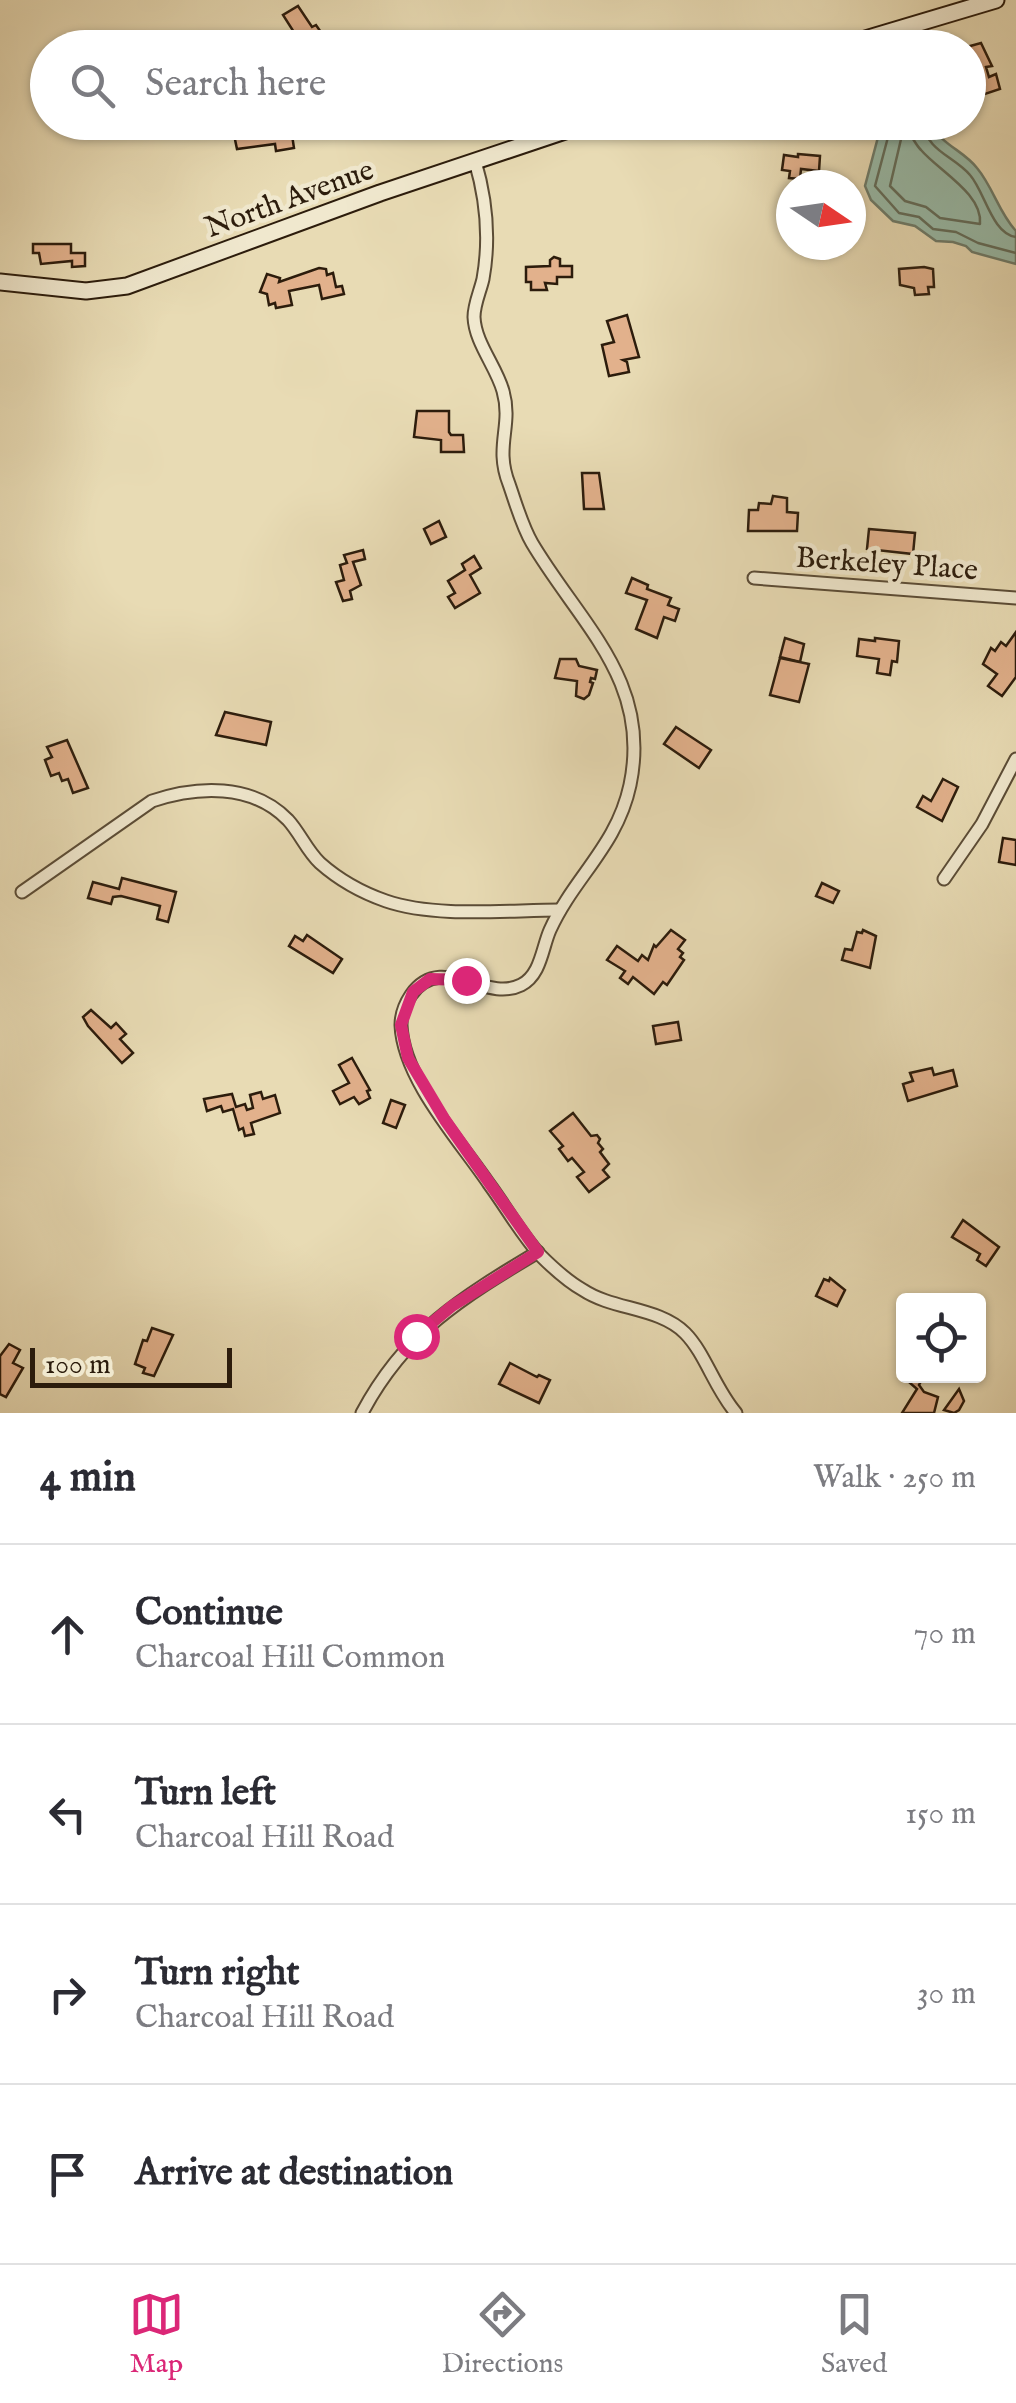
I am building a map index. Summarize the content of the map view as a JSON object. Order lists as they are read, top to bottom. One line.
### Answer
{"streets":{"street":["North Avenue","Berkeley Place"]},"scale_bar":"100 m","north":"right","page":{"search":"Search here","scale":"100 m","heading":["4 min","Walk · 250 m"],"list":[["Continue","Charcoal Hill Common","70 m"],["Turn left","Charcoal Hill Road","150 m"],["Turn right","Charcoal Hill Road","30 m"],"Arrive at destination"],"nav":["Map","Directions","Saved"]}}
